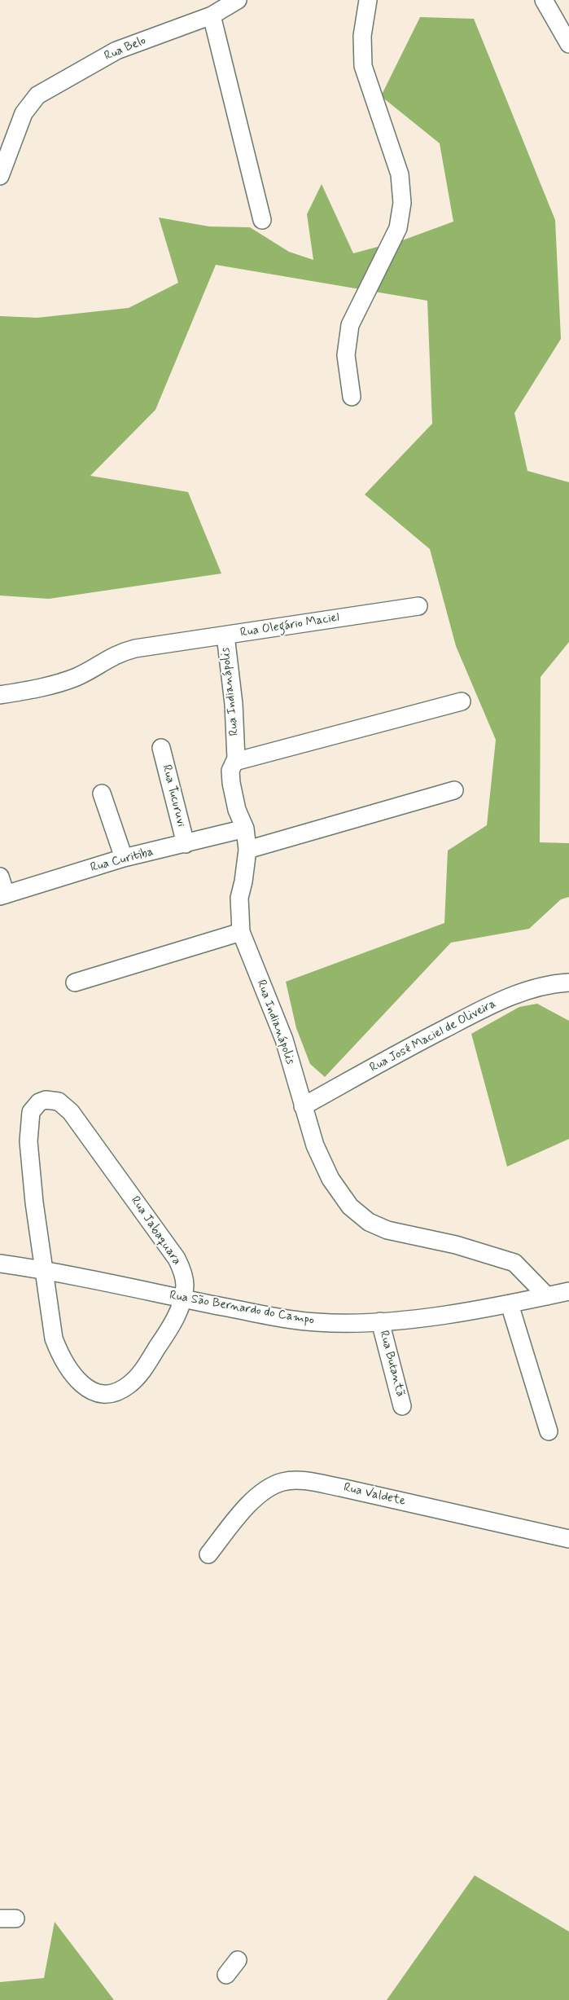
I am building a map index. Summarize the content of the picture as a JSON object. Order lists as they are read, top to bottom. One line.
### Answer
{"streets":{"street":["Rua Belo","Rua Olegário Maciel","Rua Indianápolis","Rua Tucuruvi","Rua Curitiba","Rua José Maciel de Oliveira","Rua Jabaquara","Rua São Bernardo do Campo","Rua Butantã","Rua Valdete"]},"crossings":[["Rua Olegário Maciel","Rua Indianápolis"],["Rua Indianápolis","Rua Curitiba"],["Rua Indianápolis","Rua José Maciel de Oliveira"],["Rua Indianápolis","Rua São Bernardo do Campo"],["Rua Tucuruvi","Rua Curitiba"],["Rua Jabaquara","Rua São Bernardo do Campo"],["Rua São Bernardo do Campo","Rua Butantã"]]}
